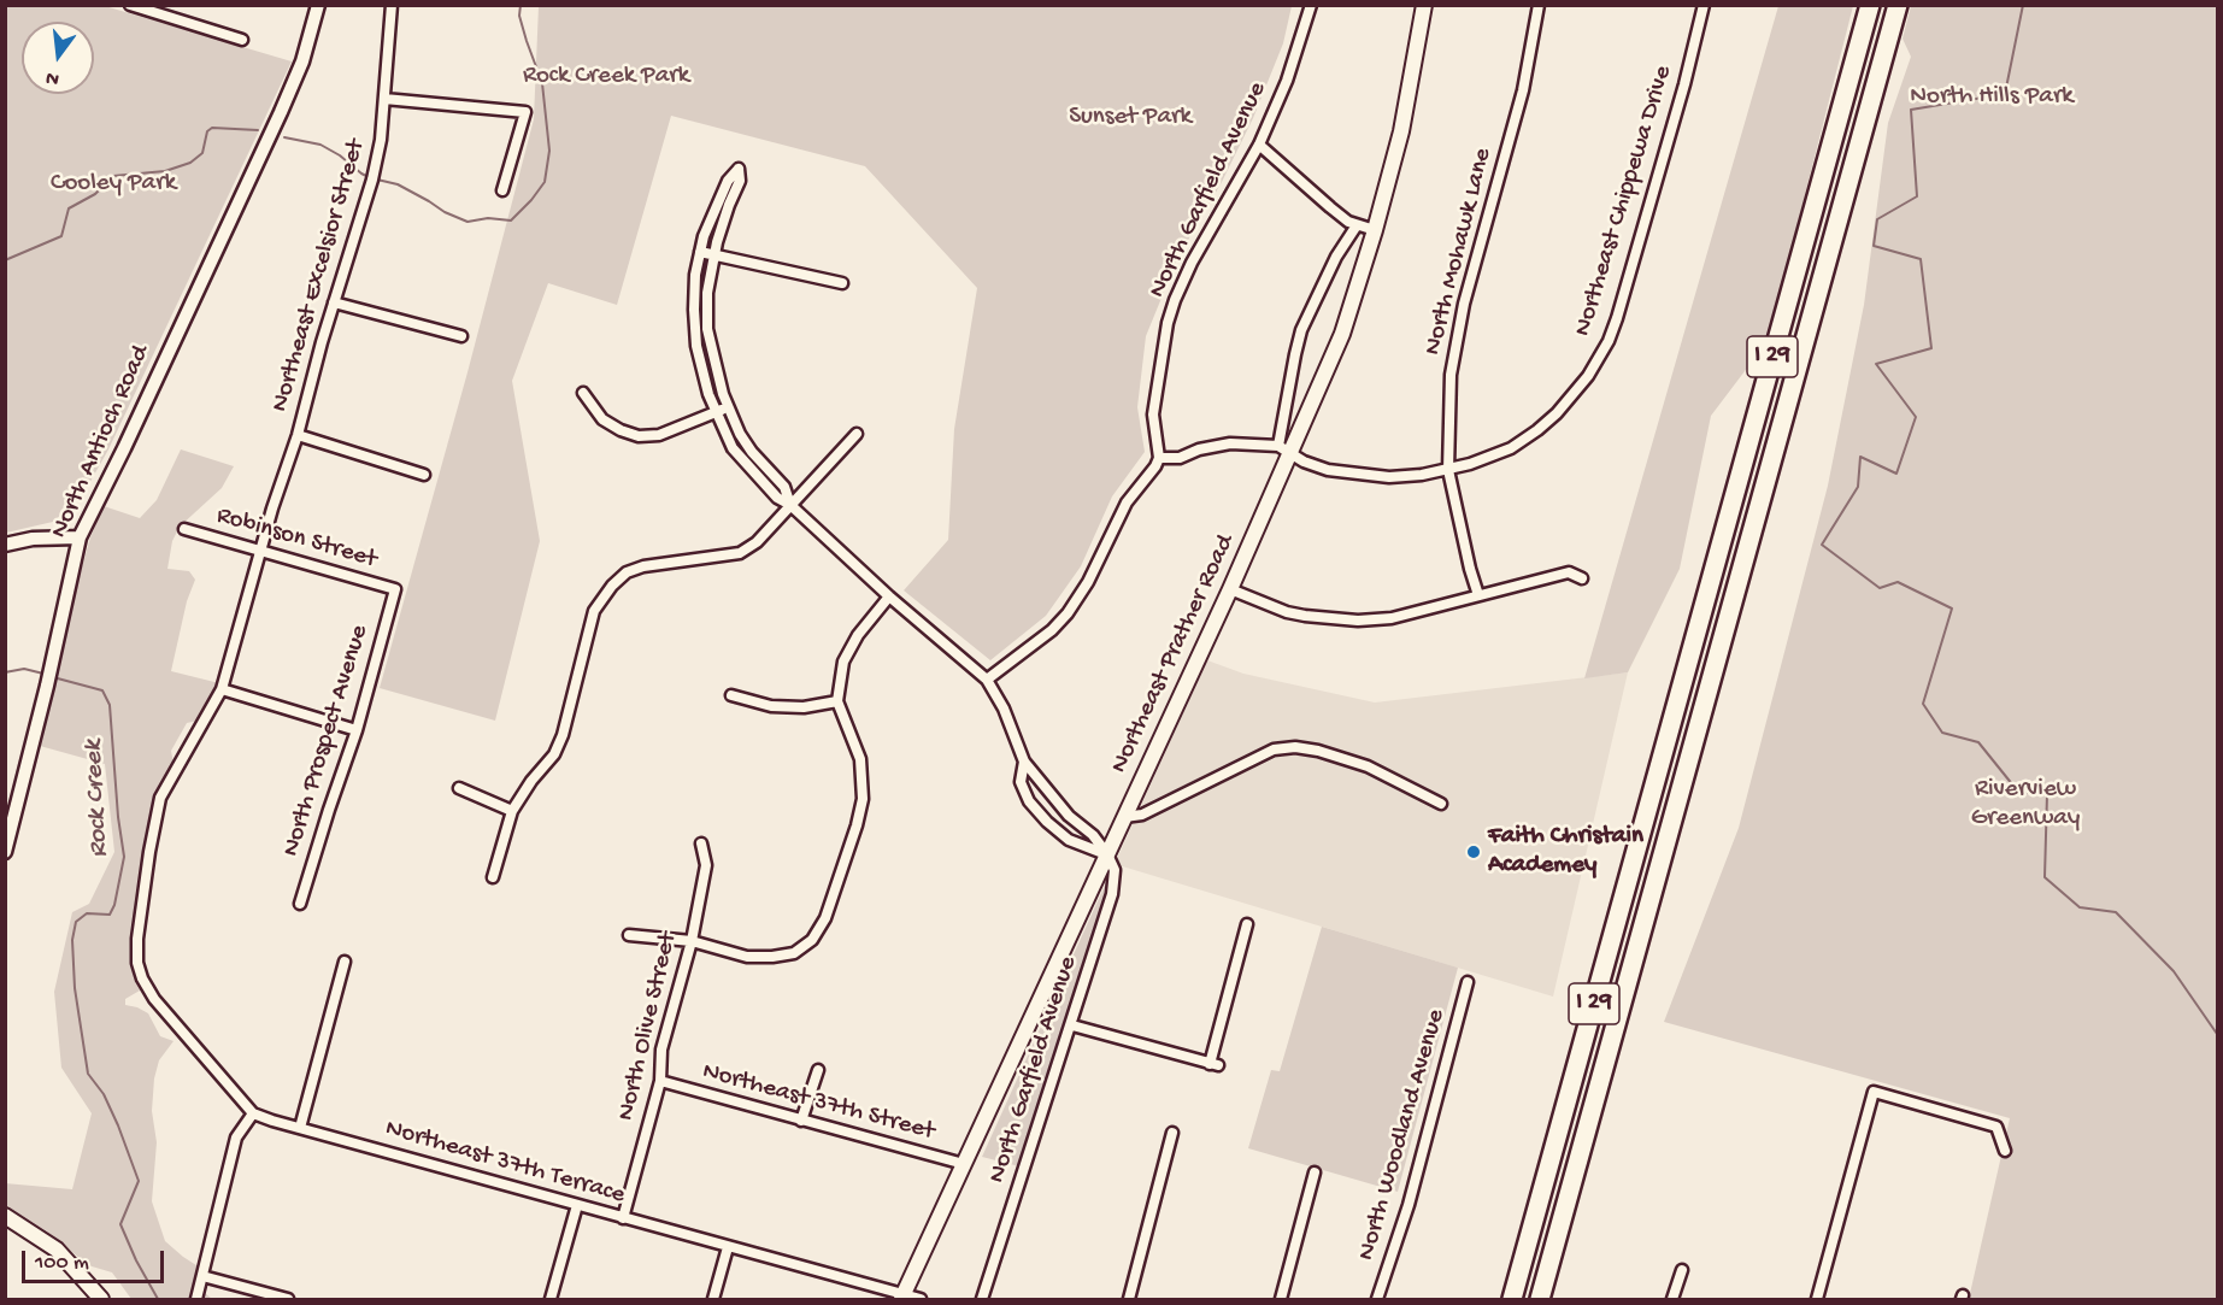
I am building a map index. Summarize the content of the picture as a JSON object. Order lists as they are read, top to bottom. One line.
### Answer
{"streets":{"highway":["I 29"],"main road":["Northeast Prather Road"],"street":["North Garfield Avenue","Northeast Chippewa Drive","North Mohawk Lane","Northeast Excelsior Street","North Antioch Road","Robinson Street","North Prospect Avenue","North Olive Street","Northeast 37th Street","North Woodland Avenue","Northeast 37th Terrace"]},"crossings":[["North Garfield Avenue","Northeast Chippewa Drive"],["North Garfield Avenue","Northeast Prather Road"],["Northeast Chippewa Drive","North Mohawk Lane"],["Northeast Chippewa Drive","Northeast Prather Road"],["Northeast Excelsior Street","Robinson Street"],["Northeast Excelsior Street","Northeast 37th Terrace"],["Robinson Street","North Prospect Avenue"],["Northeast Prather Road","Northeast 37th Street"],["Northeast Prather Road","Northeast 37th Terrace"],["North Olive Street","Northeast 37th Street"],["North Olive Street","Northeast 37th Terrace"]],"water":["Rock Creek"],"parks":["Rock Creek Park","North Hills Park","Sunset Park","Cooley Park","Riverview Greenway"],"places":["Faith Christain Academey"],"scale_bar":"100 m","north":"bottom"}
